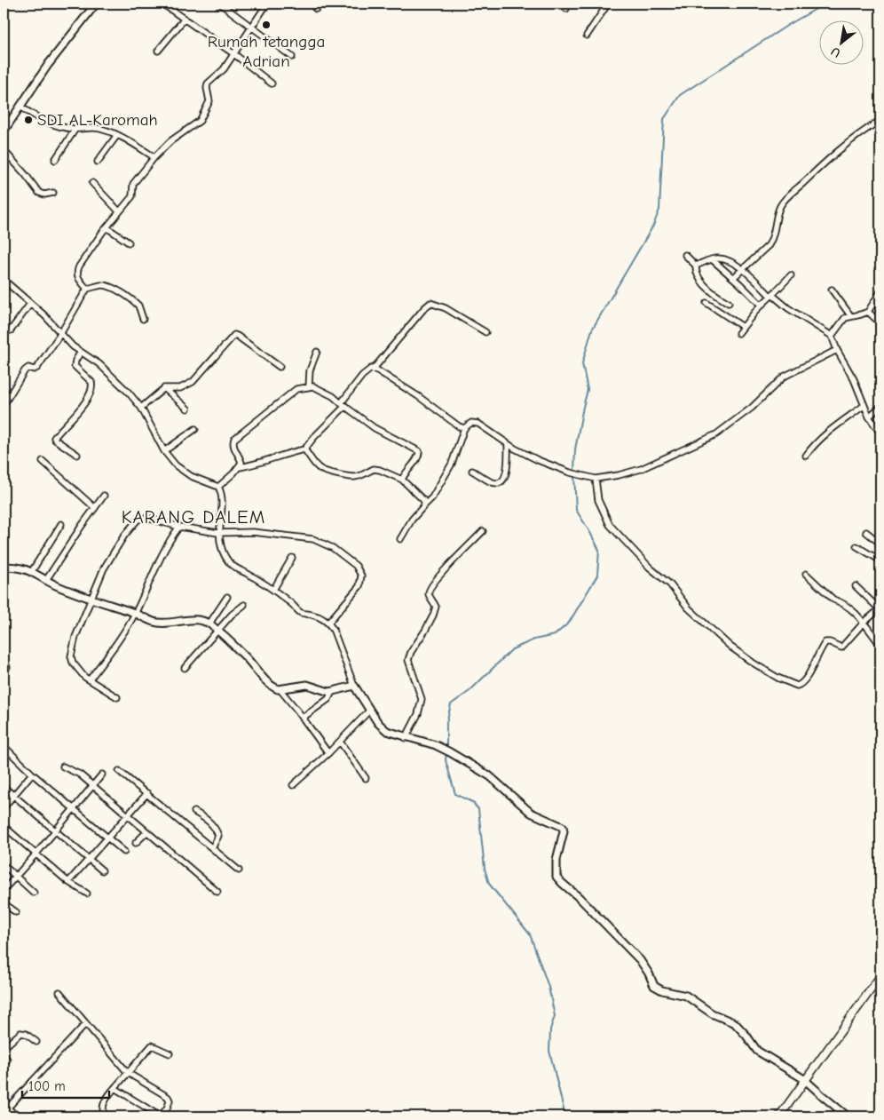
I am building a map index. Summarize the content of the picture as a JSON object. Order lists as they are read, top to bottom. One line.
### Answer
{"districts":["KARANG DALEM"],"places":["Rumah tetangga Adrian","SDI AL-Karomah"],"scale_bar":"100 m","north":"bottom left"}
